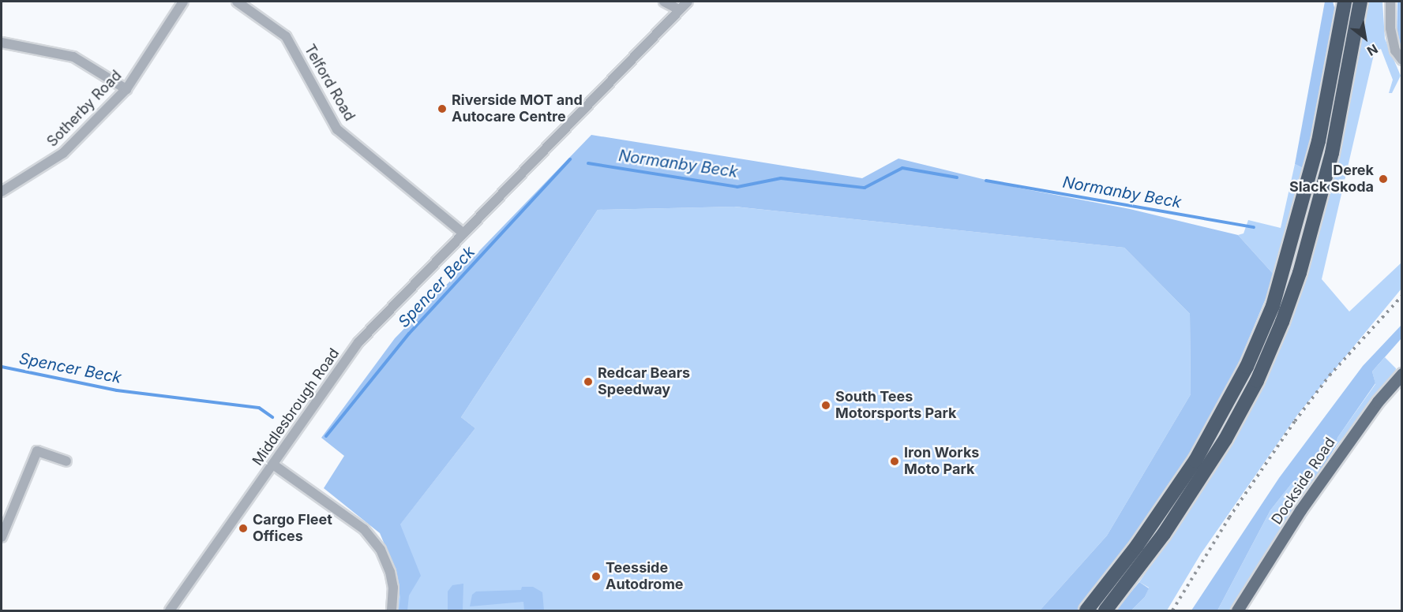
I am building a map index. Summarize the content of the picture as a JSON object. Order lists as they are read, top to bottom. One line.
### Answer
{"streets":{"main road":["Dockside Road"],"street":["Telford Road","Sotherby Road","Middlesbrough Road"]},"crossings":[["Telford Road","Middlesbrough Road"]],"water":["Normanby Beck","Spencer Beck"],"places":["Riverside MOT and Autocare Centre","Derek Slack Skoda","Redcar Bears Speedway","South Tees Motorsports Park","Iron Works Moto Park","Cargo Fleet Offices","Teesside Autodrome"],"north":"bottom right"}
